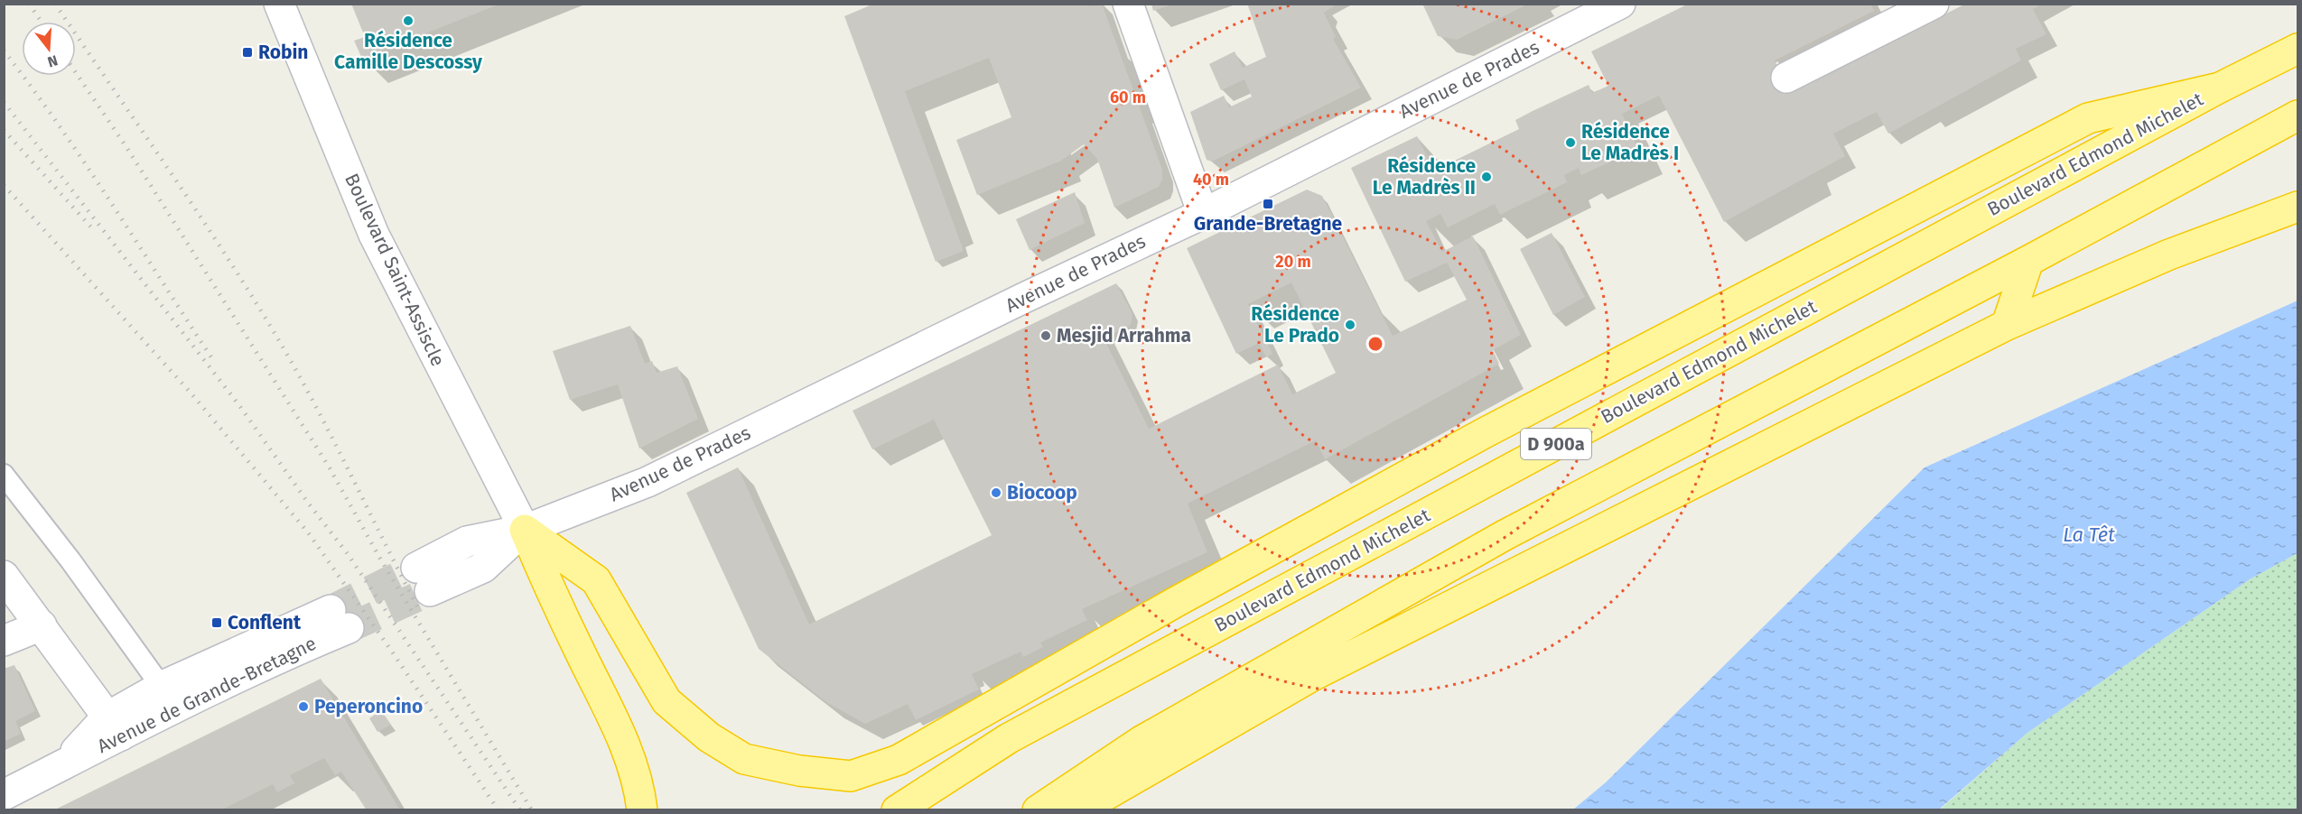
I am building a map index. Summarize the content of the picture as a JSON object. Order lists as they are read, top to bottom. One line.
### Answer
{"streets":{"highway":["Boulevard Edmond Michelet","D 900a"],"main road":["Avenue de Prades","Boulevard Saint-Assiscle","Avenue de Grande-Bretagne"]},"crossings":[["Avenue de Prades","Boulevard Saint-Assiscle"]],"water":["La Têt"],"places":{"other":["Résidence Camille Descossy","Résidence Le Madrès I","Résidence Le Madrès II","Résidence Le Prado","Mesjid Arrahma","Biocoop","Peperoncino"],"transit":["Robin","Grande-Bretagne","Conflent"]},"north":"bottom","rings":["60 m","40 m","20 m"]}
